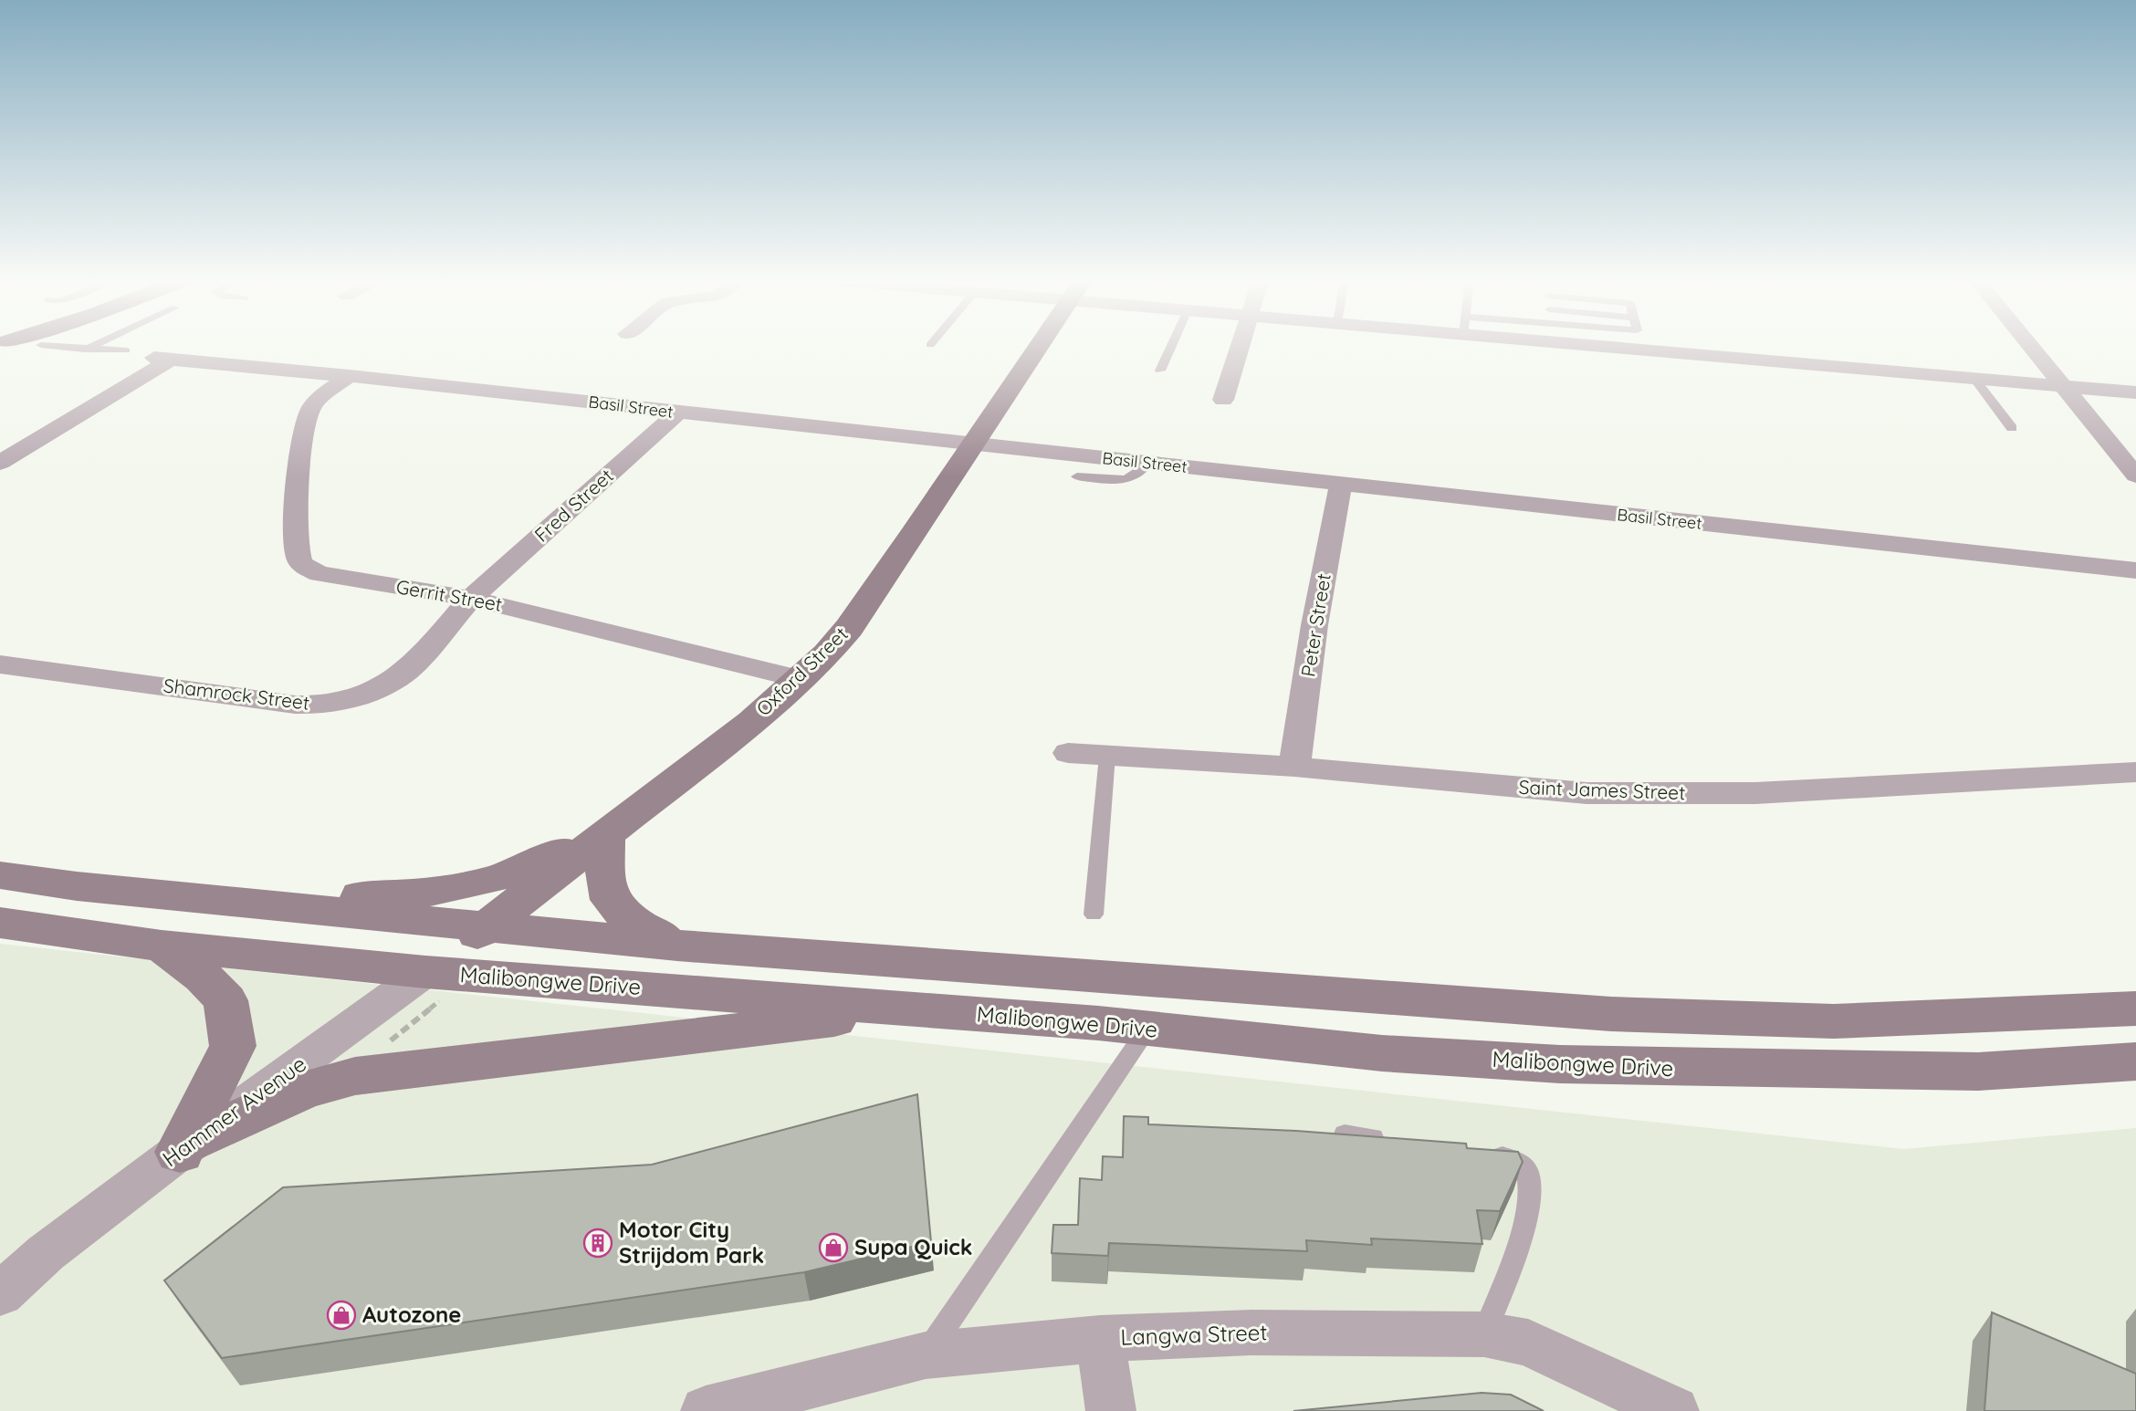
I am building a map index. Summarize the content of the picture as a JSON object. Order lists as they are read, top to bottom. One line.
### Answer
{"streets":{"main road":["Oxford Street","Malibongwe Drive"],"street":["Basil Street","Fred Street","Gerrit Street","Peter Street","Shamrock Street","Saint James Street","Hammer Avenue","Langwa Street"]},"crossings":[["Basil Street","Fred Street"],["Basil Street","Gerrit Street"],["Basil Street","Peter Street"],["Basil Street","Oxford Street"],["Fred Street","Gerrit Street"],["Fred Street","Shamrock Street"],["Gerrit Street","Oxford Street"],["Gerrit Street","Shamrock Street"],["Peter Street","Saint James Street"],["Oxford Street","Malibongwe Drive"],["Oxford Street","Hammer Avenue"],["Malibongwe Drive","Hammer Avenue"]],"places":{"building":["Motor City Strijdom Park"],"shop":["Supa Quick","Autozone"]}}
